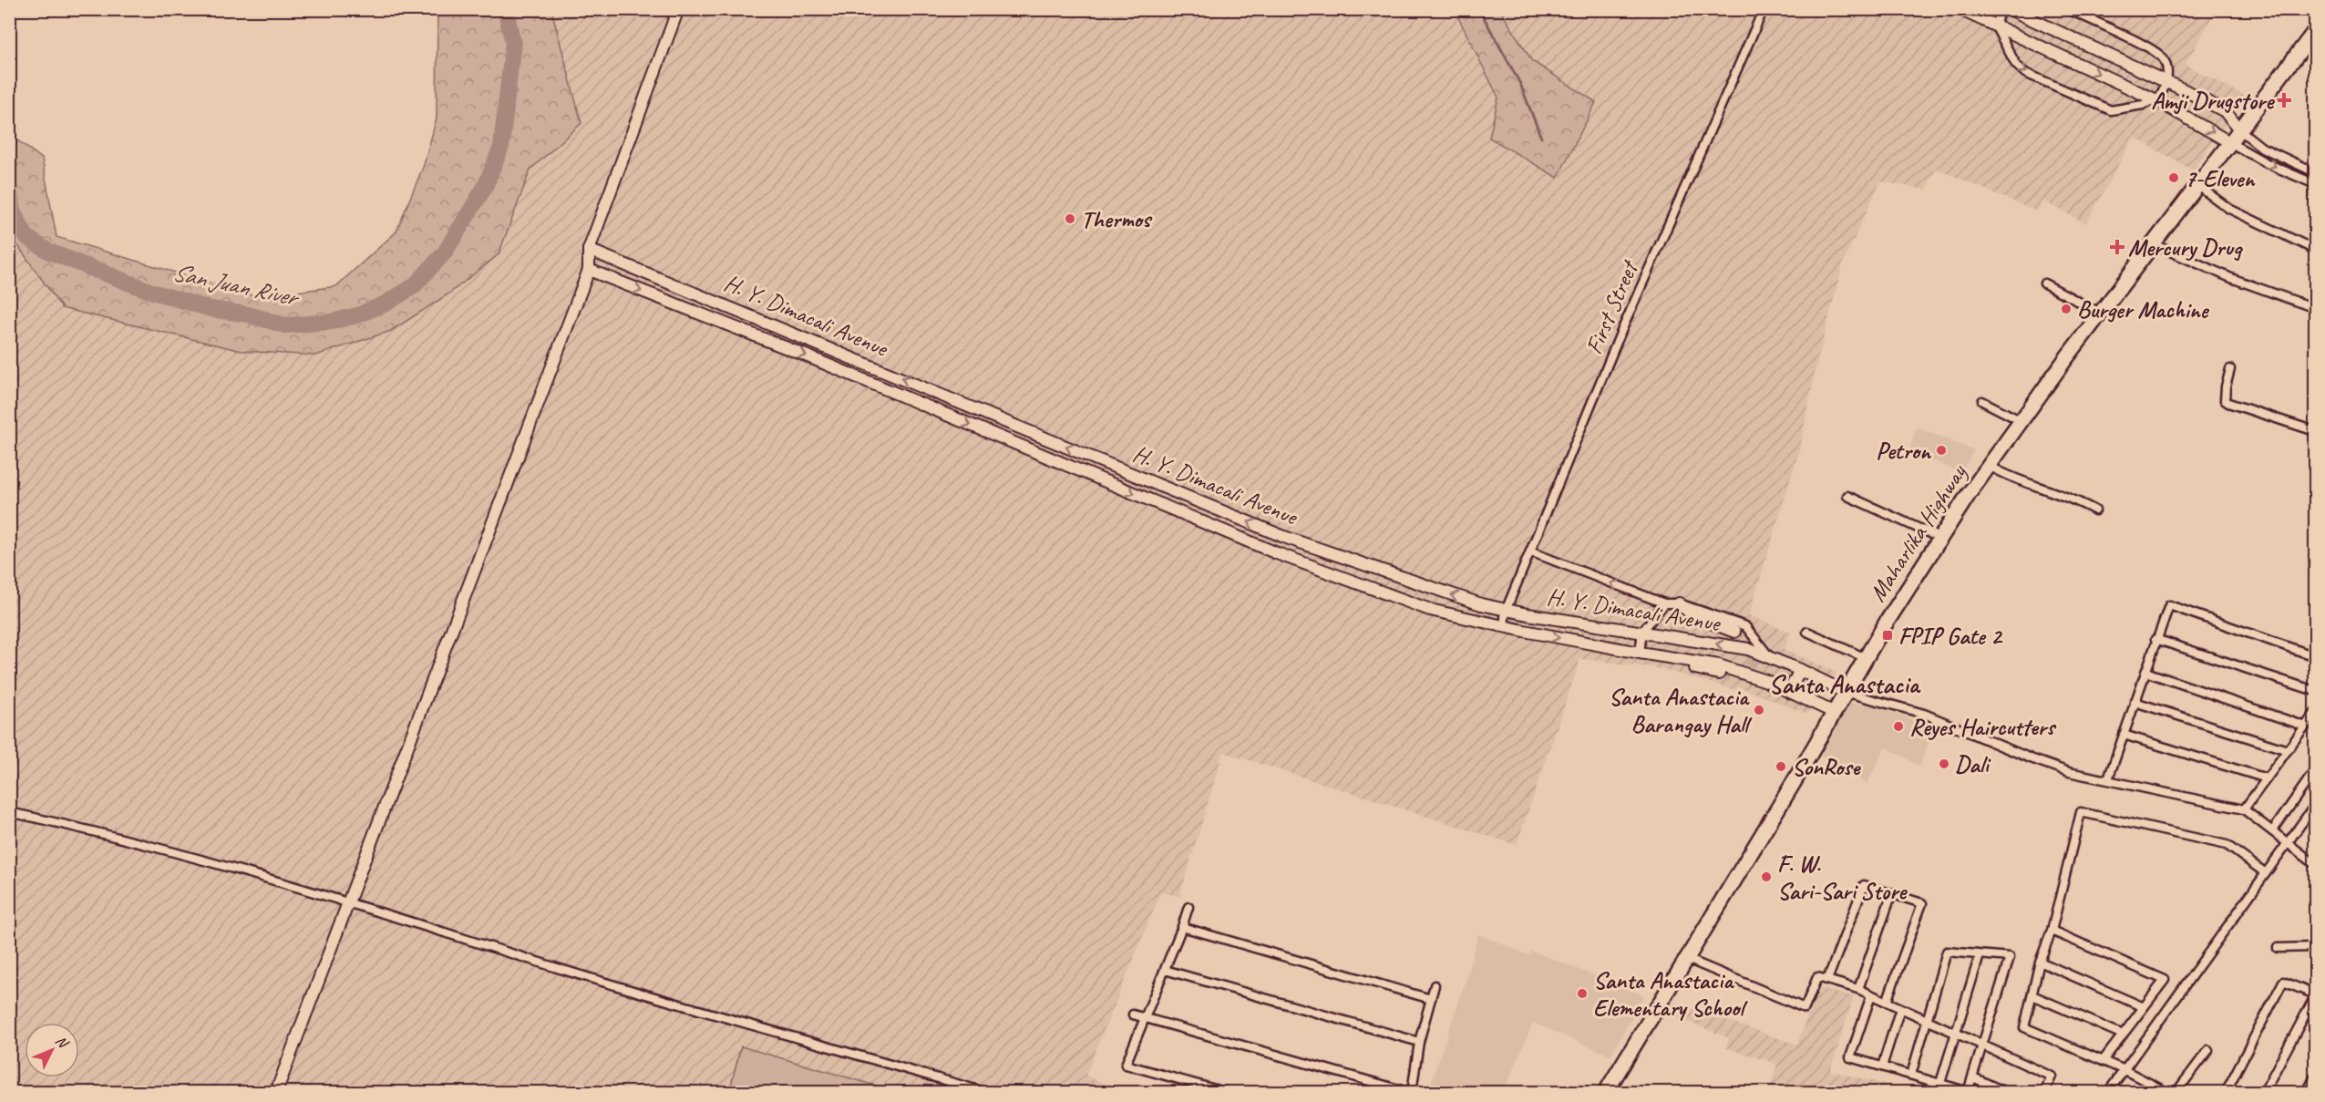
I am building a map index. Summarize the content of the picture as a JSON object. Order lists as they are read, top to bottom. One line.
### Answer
{"streets":{"highway":["Maharlika Highway"],"street":["First Street","H. Y. Dimacali Avenue"]},"crossings":[["First Street","H. Y. Dimacali Avenue"],["H. Y. Dimacali Avenue","Maharlika Highway"]],"districts":["Santa Anastacia"],"water":["San Juan River"],"places":{"health":["Amji Drugstore","Mercury Drug"],"other":["7-Eleven","Thermos","Burger Machine","Petron","Santa Anastacia Barangay Hall","Reyes Haircutters","Dali","SonRose","F. W. Sari-Sari Store","Santa Anastacia Elementary School"],"transit":["FPIP Gate 2"]},"north":"top right"}
